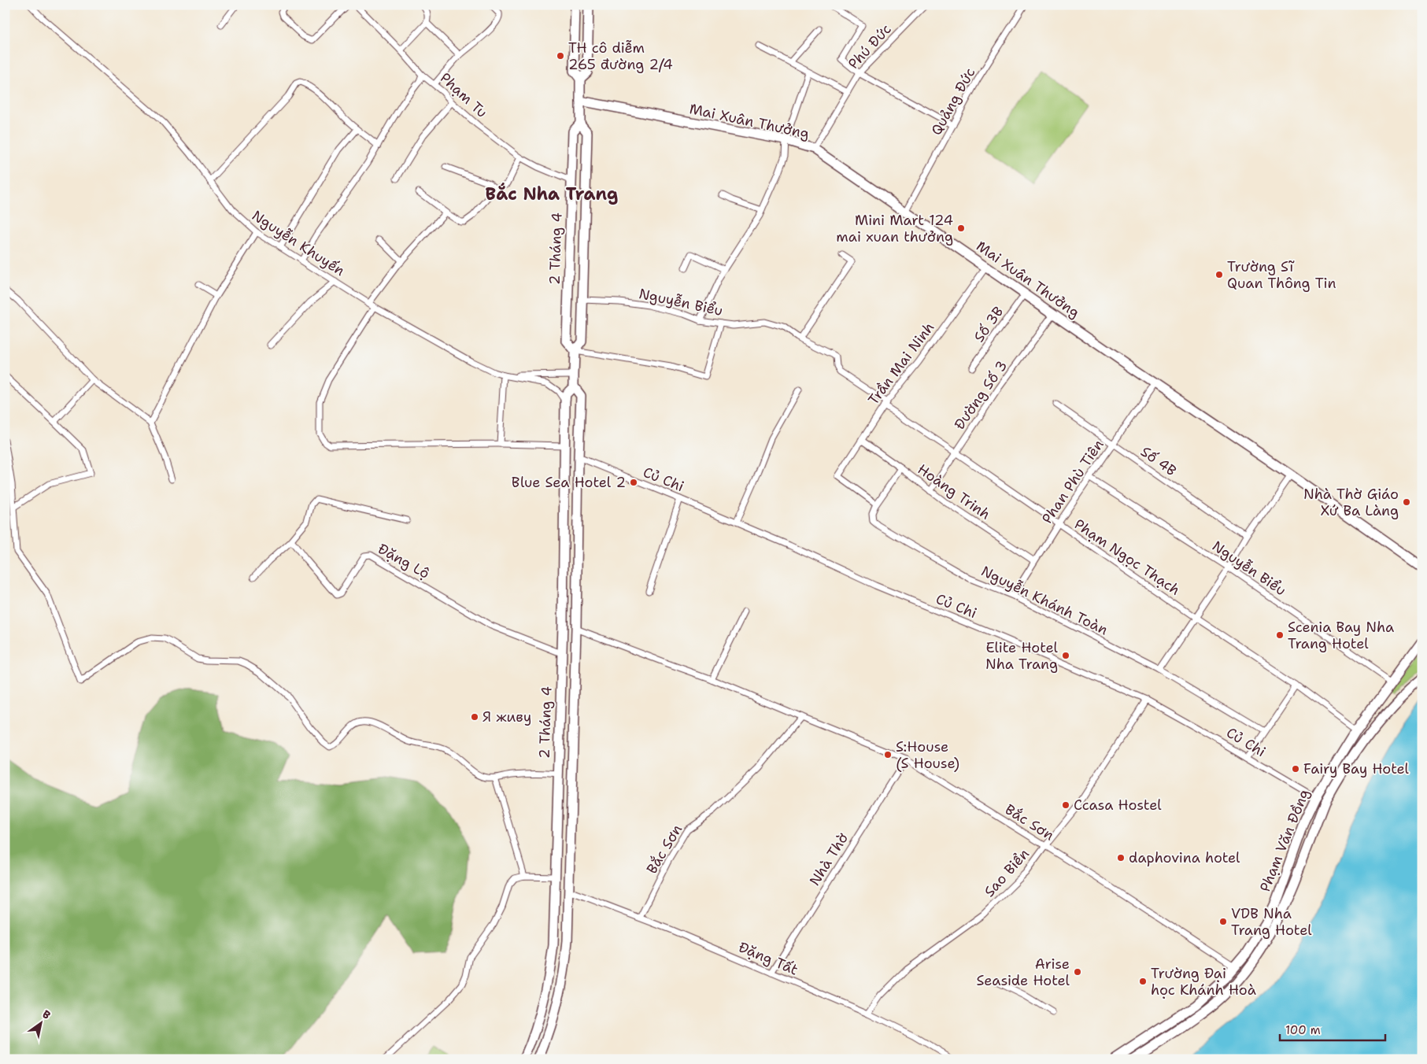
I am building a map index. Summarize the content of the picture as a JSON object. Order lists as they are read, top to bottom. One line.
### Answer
{"streets":{"main road":["Mai Xuân Thưởng","2 Tháng 4","Phạm Văn Đồng"],"street":["Phú Đức","Phạm Tu","Quảng Đức","Nguyễn Khuyến","Nguyễn Biểu","Số 3B","Trần Mai Ninh","Đường Số 3","Số 4B","Củ Chi","Phan Phù Tiên","Hoàng Trinh","Phạm Ngọc Thạch","Đặng Lộ","Nguyễn Khánh Toàn","Bắc Sơn","Nhà Thờ","Sao Biển","Đặng Tất"]},"crossings":[["Phú Đức","Mai Xuân Thưởng"],["Phạm Tu","2 Tháng 4"],["Quảng Đức","Mai Xuân Thưởng"],["Mai Xuân Thưởng","2 Tháng 4"],["Mai Xuân Thưởng","Số 3B"],["Mai Xuân Thưởng","Trần Mai Ninh"],["Mai Xuân Thưởng","Đường Số 3"],["Mai Xuân Thưởng","Phan Phù Tiên"],["Nguyễn Khuyến","2 Tháng 4"],["2 Tháng 4","Nguyễn Biểu"],["2 Tháng 4","Củ Chi"],["2 Tháng 4","Đặng Lộ"],["2 Tháng 4","Bắc Sơn"],["2 Tháng 4","Đặng Tất"],["Nguyễn Biểu","Trần Mai Ninh"],["Nguyễn Biểu","Phan Phù Tiên"],["Nguyễn Biểu","Phạm Ngọc Thạch"],["Nguyễn Biểu","Phạm Văn Đồng"],["Trần Mai Ninh","Hoàng Trinh"],["Trần Mai Ninh","Phạm Ngọc Thạch"],["Trần Mai Ninh","Nguyễn Khánh Toàn"],["Đường Số 3","Hoàng Trinh"],["Đường Số 3","Phạm Ngọc Thạch"],["Số 4B","Phan Phù Tiên"],["Củ Chi","Phạm Văn Đồng"],["Củ Chi","Sao Biển"],["Phan Phù Tiên","Hoàng Trinh"],["Phan Phù Tiên","Phạm Ngọc Thạch"],["Phan Phù Tiên","Nguyễn Khánh Toàn"],["Phạm Ngọc Thạch","Phạm Văn Đồng"],["Bắc Sơn","Phạm Văn Đồng"],["Bắc Sơn","Nhà Thờ"],["Bắc Sơn","Sao Biển"],["Bắc Sơn","Đặng Tất"],["Nhà Thờ","Đặng Tất"],["Sao Biển","Đặng Tất"]],"districts":["Bắc Nha Trang"],"places":["TH cô diễm 265 đường 2/4","Mini Mart 124 mai xuan thưởng","Trường Sĩ Quan Thông Tin","Blue Sea Hotel 2","Nhà Thờ Giáo Xứ Ba Làng","Scenia Bay Nha Trang Hotel","Elite Hotel Nha Trang","Я живу","S:House (S House)","Fairy Bay Hotel","Ccasa Hostel","daphovina hotel","VDB Nha Trang Hotel","Arise Seaside Hotel","Trường Đại học Khánh Hoà"],"scale_bar":"100 m","north":"top right"}
